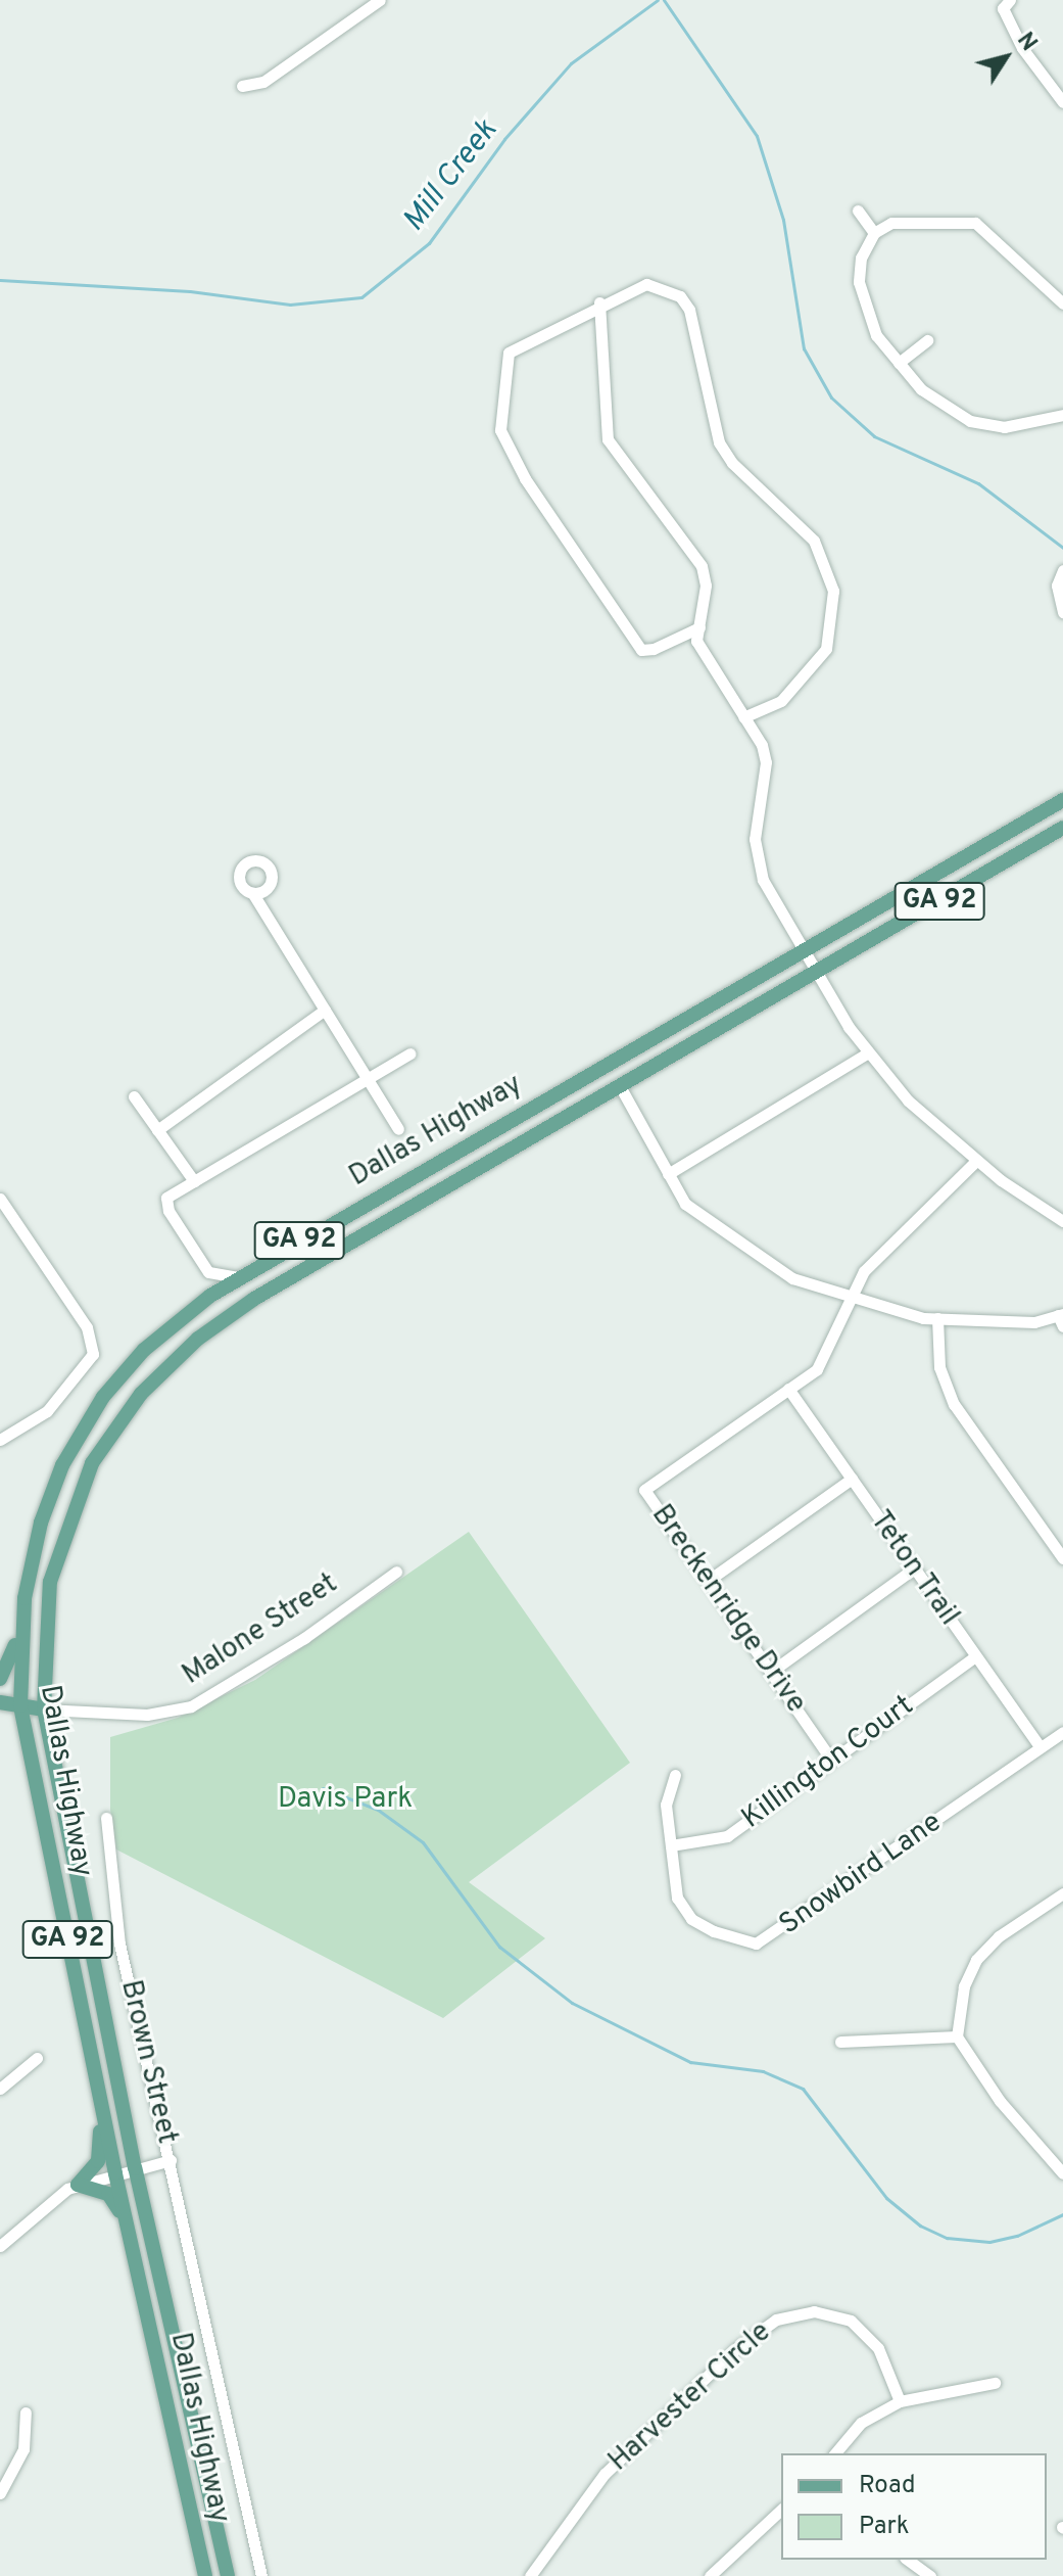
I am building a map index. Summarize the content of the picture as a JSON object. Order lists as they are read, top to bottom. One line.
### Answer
{"streets":{"main road":["GA 92","Dallas Highway","Malone Street"],"street":["Teton Trail","Breckenridge Drive","Killington Court","Snowbird Lane","Brown Street","Harvester Circle"]},"crossings":[["Dallas Highway","Malone Street"],["Dallas Highway","Brown Street"],["Teton Trail","Breckenridge Drive"],["Teton Trail","Killington Court"],["Teton Trail","Snowbird Lane"],["Breckenridge Drive","Killington Court"],["Killington Court","Snowbird Lane"]],"water":["Mill Creek"],"parks":["Davis Park"],"legend":["Road","Park"],"north":"top right"}
